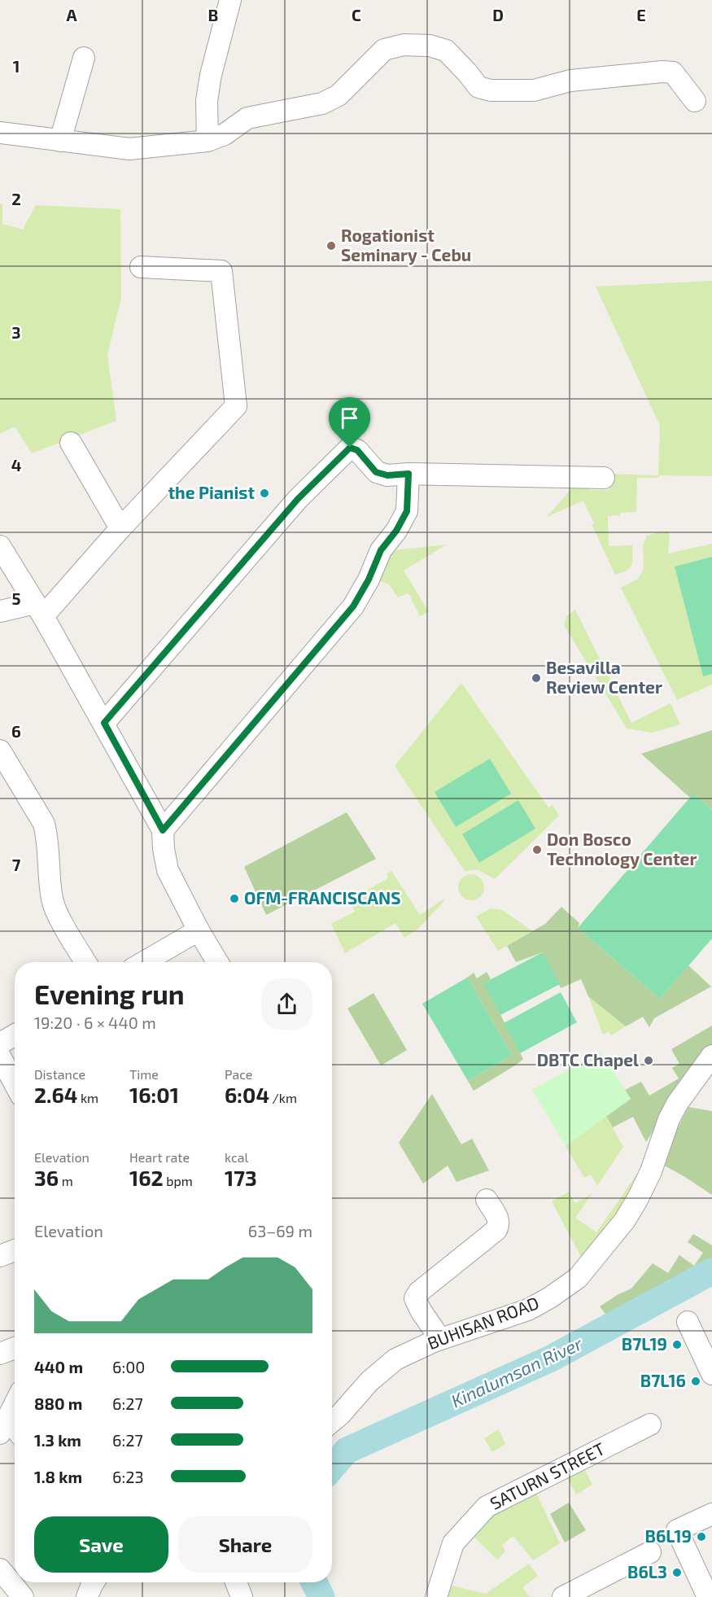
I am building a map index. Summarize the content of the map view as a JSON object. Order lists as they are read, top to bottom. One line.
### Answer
{"streets":{"street":["BUHISAN ROAD","SATURN STREET"]},"water":["Kinalumsan River"],"places":["Rogationist Seminary - Cebu","the Pianist","Besavilla Review Center","Don Bosco Technology Center","OFM-FRANCISCANS","DBTC Chapel","B7L19","B7L16","B6L19","B6L3"],"page":{"heading":["Evening run","19:20 · 6 × 440 m"],"stats":[["Distance","2.64 km"],["Time","16:01"],["Pace","6:04 /km"],["Elevation","36 m"],["Heart rate","162 bpm"],["kcal","173"]],"chart":["Elevation","63–69 m"],"list":[{"name":"440 m","note":"6:00"},{"name":"880 m","note":"6:27"},{"name":"1.3 km","note":"6:27"},{"name":"1.8 km","note":"6:23"}],"buttons":["Save","Share"]},"grid":{"columns":["A","B","C","D","E"],"rows":["1","2","3","4","5","6","7"]}}
